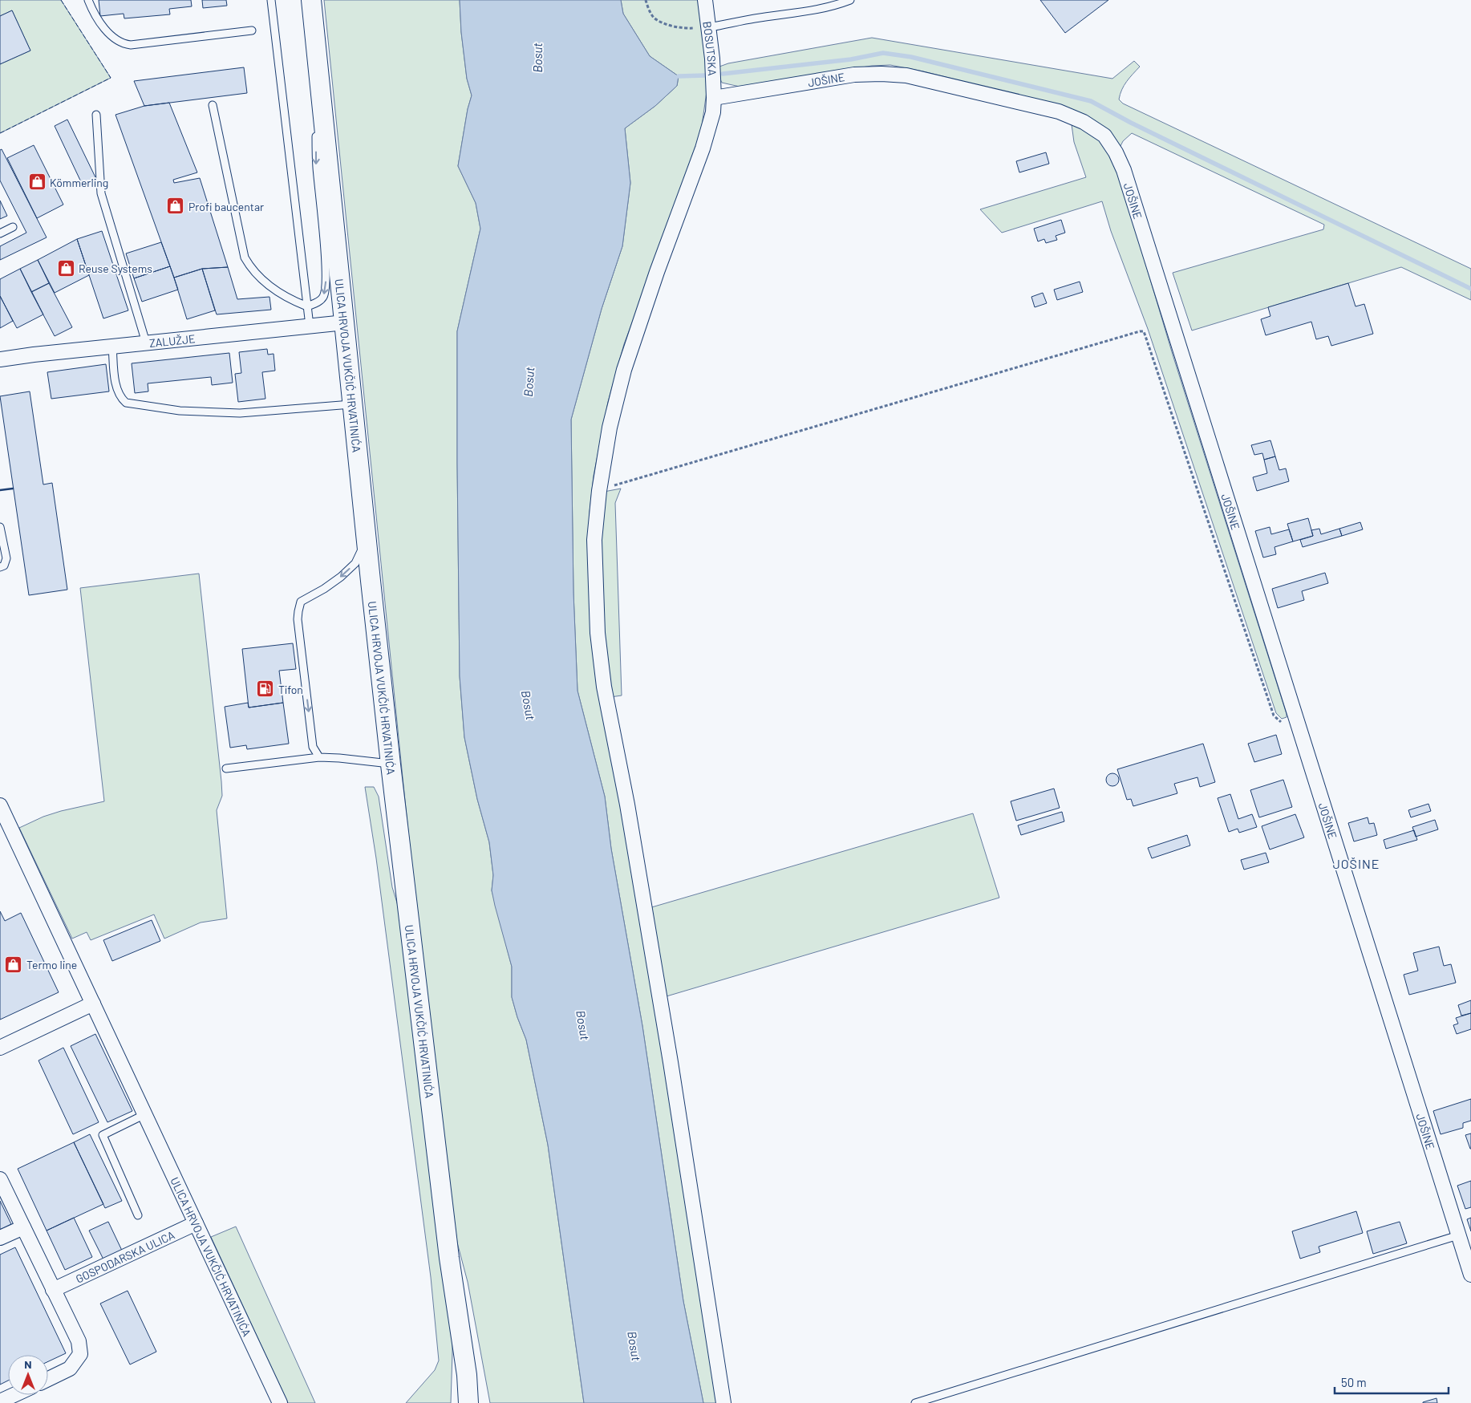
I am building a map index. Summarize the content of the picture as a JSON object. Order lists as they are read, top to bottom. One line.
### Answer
{"streets":{"main road":["ULICA HRVOJA VUKČIĆ HRVATINIĆA"],"street":["BOSUTSKA","JOŠINE","ZALUŽJE","GOSPODARSKA ULICA"]},"crossings":[["BOSUTSKA","JOŠINE"],["ZALUŽJE","ULICA HRVOJA VUKČIĆ HRVATINIĆA"],["ULICA HRVOJA VUKČIĆ HRVATINIĆA","GOSPODARSKA ULICA"]],"districts":["JOŠINE"],"water":["Bosut"],"places":{"shop":["Kömmerling","Profi baucentar","Reuse Systems","Termo line"],"fuel station":["Tifon"]},"scale_bar":"50 m","north":"top"}
